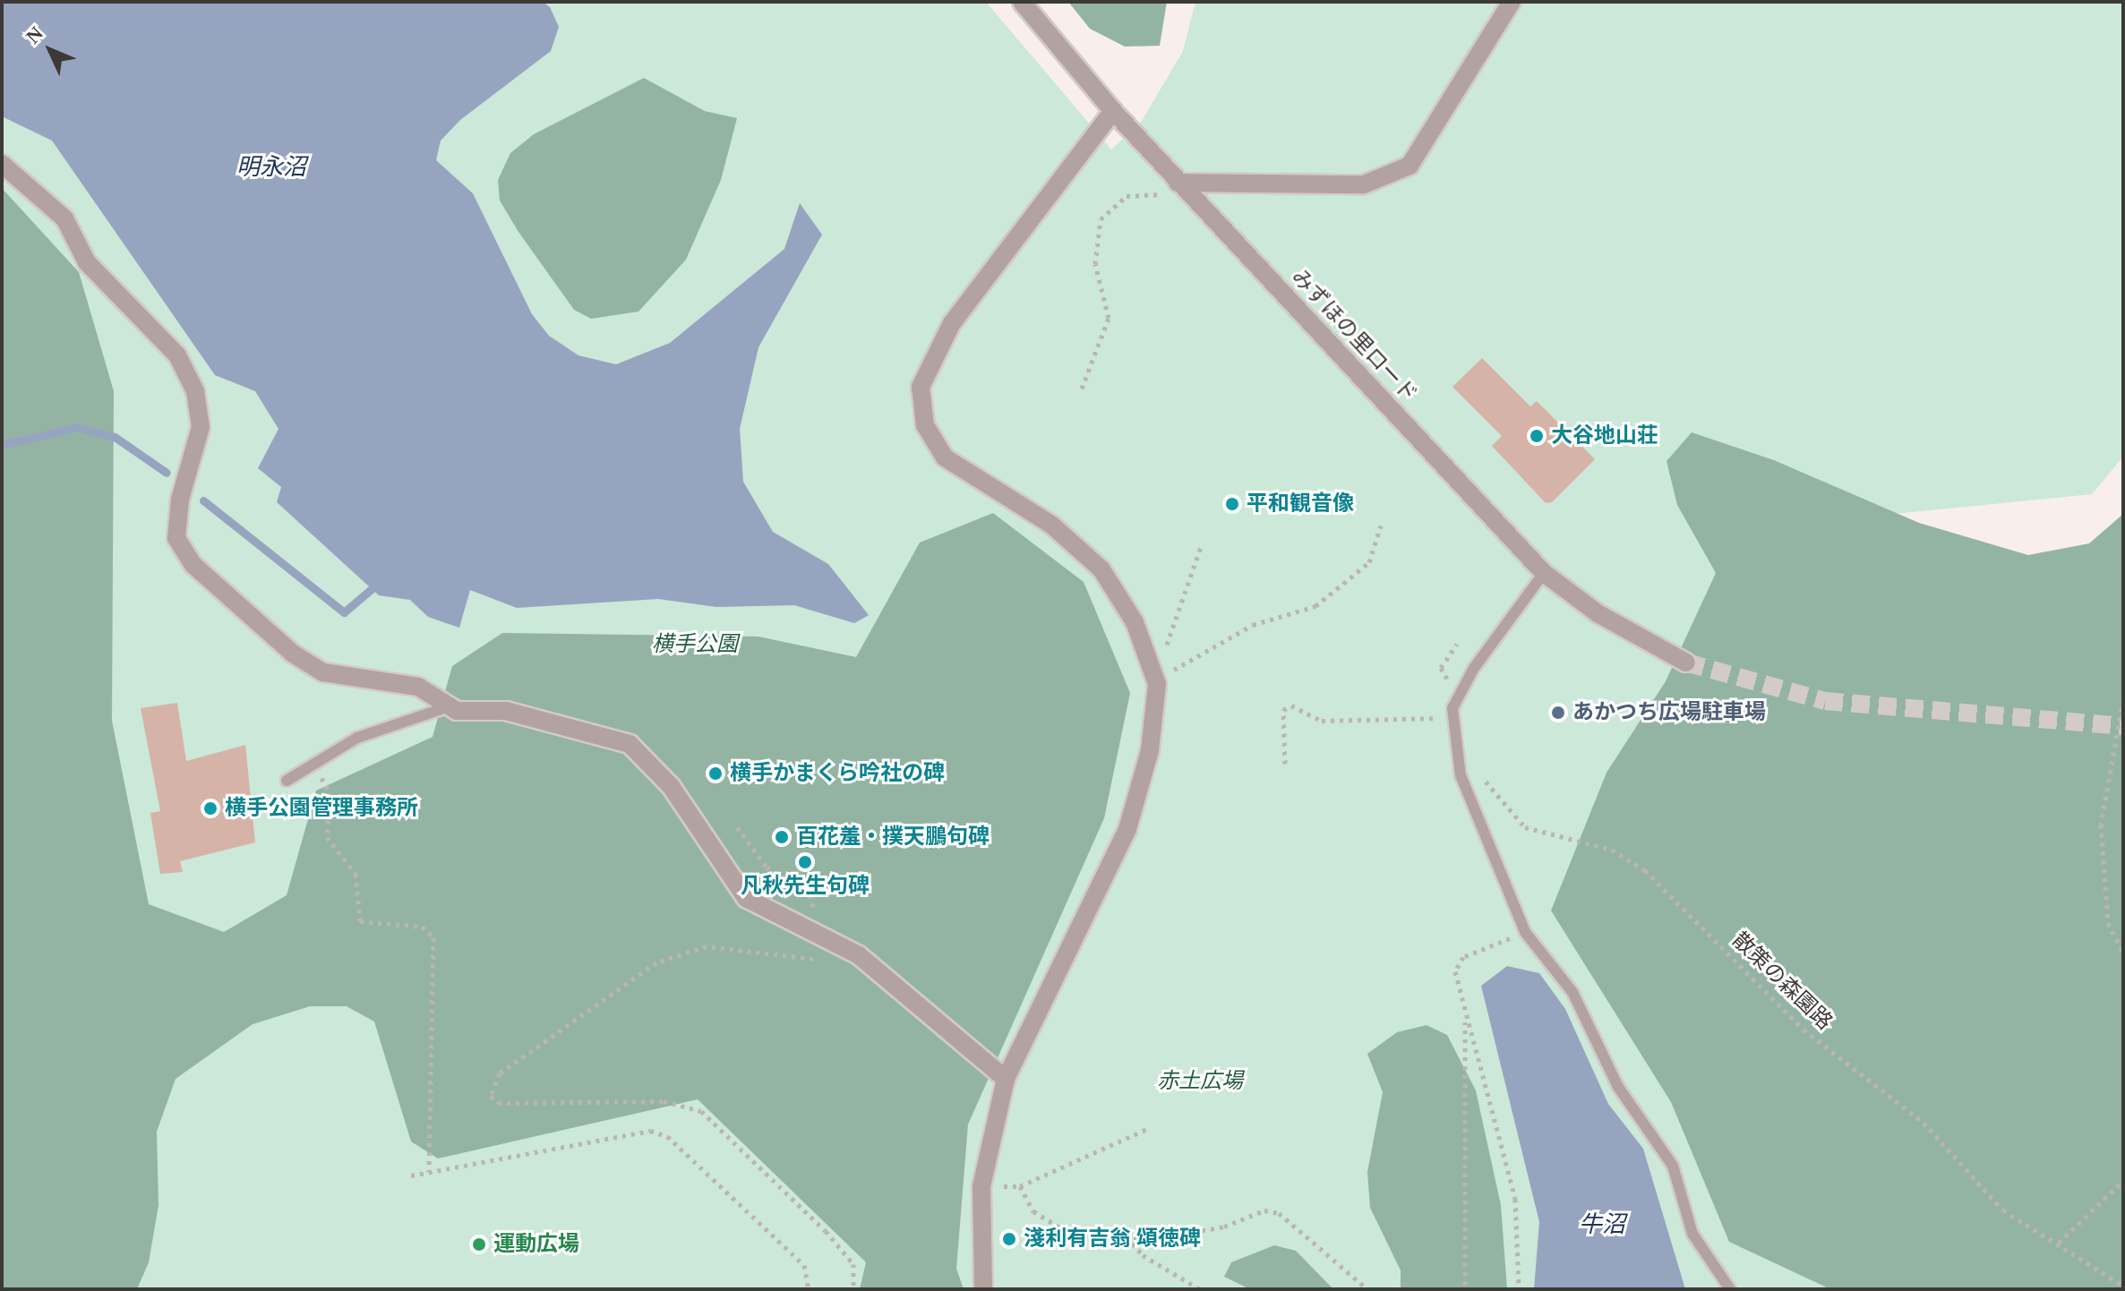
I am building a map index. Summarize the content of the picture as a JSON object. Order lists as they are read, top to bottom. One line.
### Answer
{"streets":{"street":["みずほの里ロード"],"path":["散策の森園路"]},"water":["明永沼","牛沼"],"parks":["横手公園","赤土広場"],"places":["大谷地山荘","平和観音像","あかつち広場駐車場","横手かまくら吟社の碑","横手公園管理事務所","百花羞・撲天鵬句碑","凡秋先生句碑","淺利有吉翁 頌徳碑","運動広場"],"north":"top left"}
